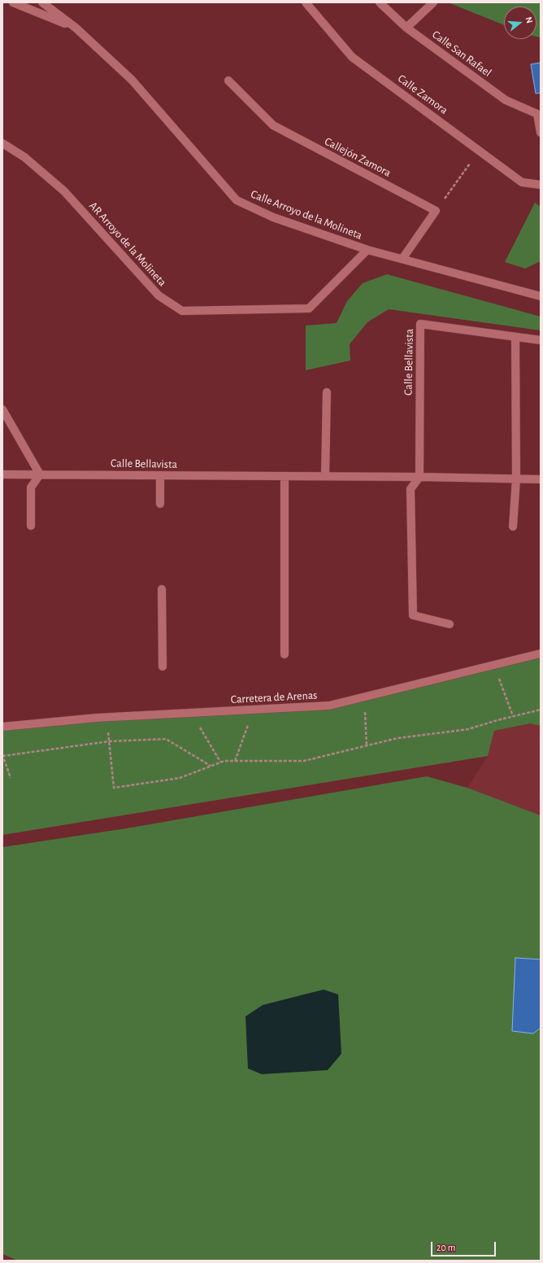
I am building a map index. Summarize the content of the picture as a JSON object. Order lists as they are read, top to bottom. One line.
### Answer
{"streets":{"street":["Calle San Rafael","Calle Zamora","Callejón Zamora","Calle Arroyo de la Molineta","AR Arroyo de la Molineta","Calle Bellavista","Carretera de Arenas"]},"crossings":[["Calle Arroyo de la Molineta","AR Arroyo de la Molineta"]],"scale_bar":"20 m","north":"right"}
